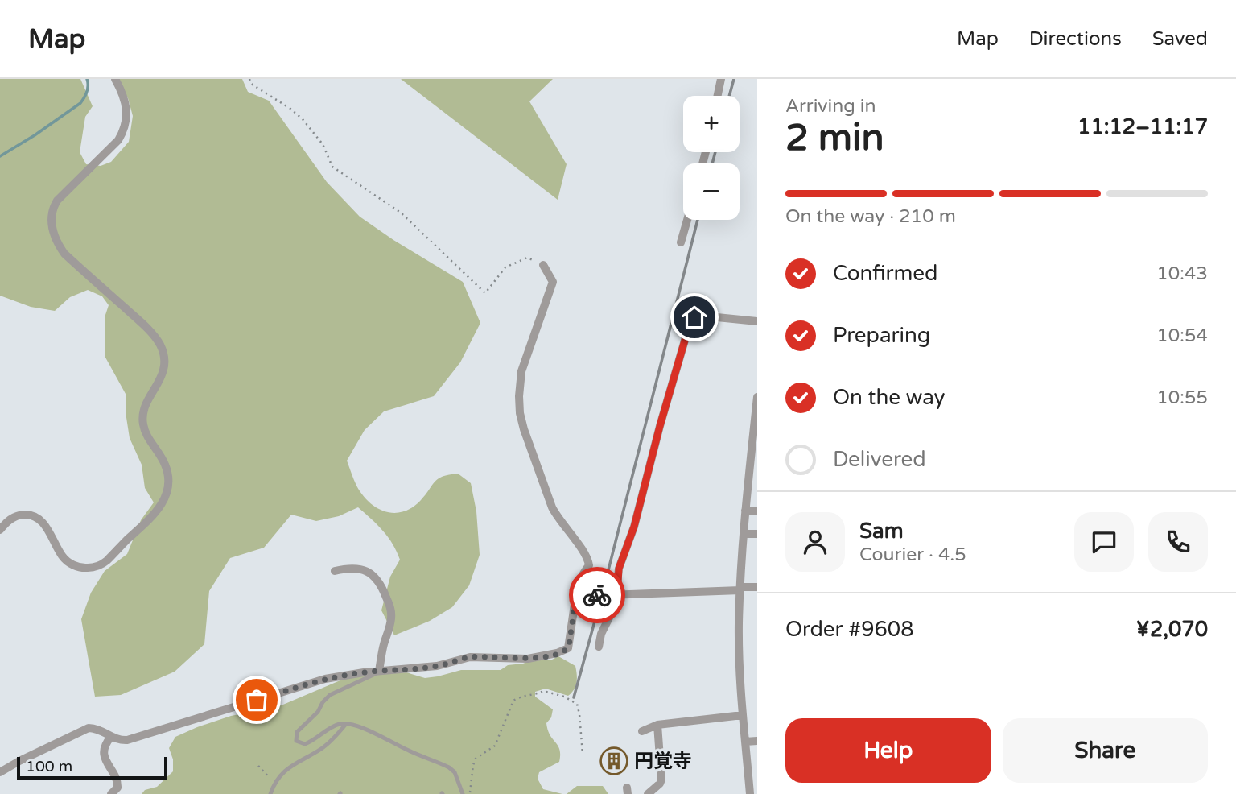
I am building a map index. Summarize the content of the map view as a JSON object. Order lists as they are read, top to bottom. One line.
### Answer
{"places":{"building":["円覚寺"]},"scale_bar":"100 m","page":{"header":"Map","nav":["Map","Directions","Saved"],"heading":["2 min","Arriving in","11:12–11:17"],"panel":["Sam","Courier · 4.5","Order #9608","¥2,070"],"map_buttons":["+","−"],"bar":"On the way · 210 m","list":[["Confirmed","10:43"],["Preparing","10:54"],["On the way","10:55"],"Delivered"],"buttons":["Help","Share"],"scale":"100 m"}}
